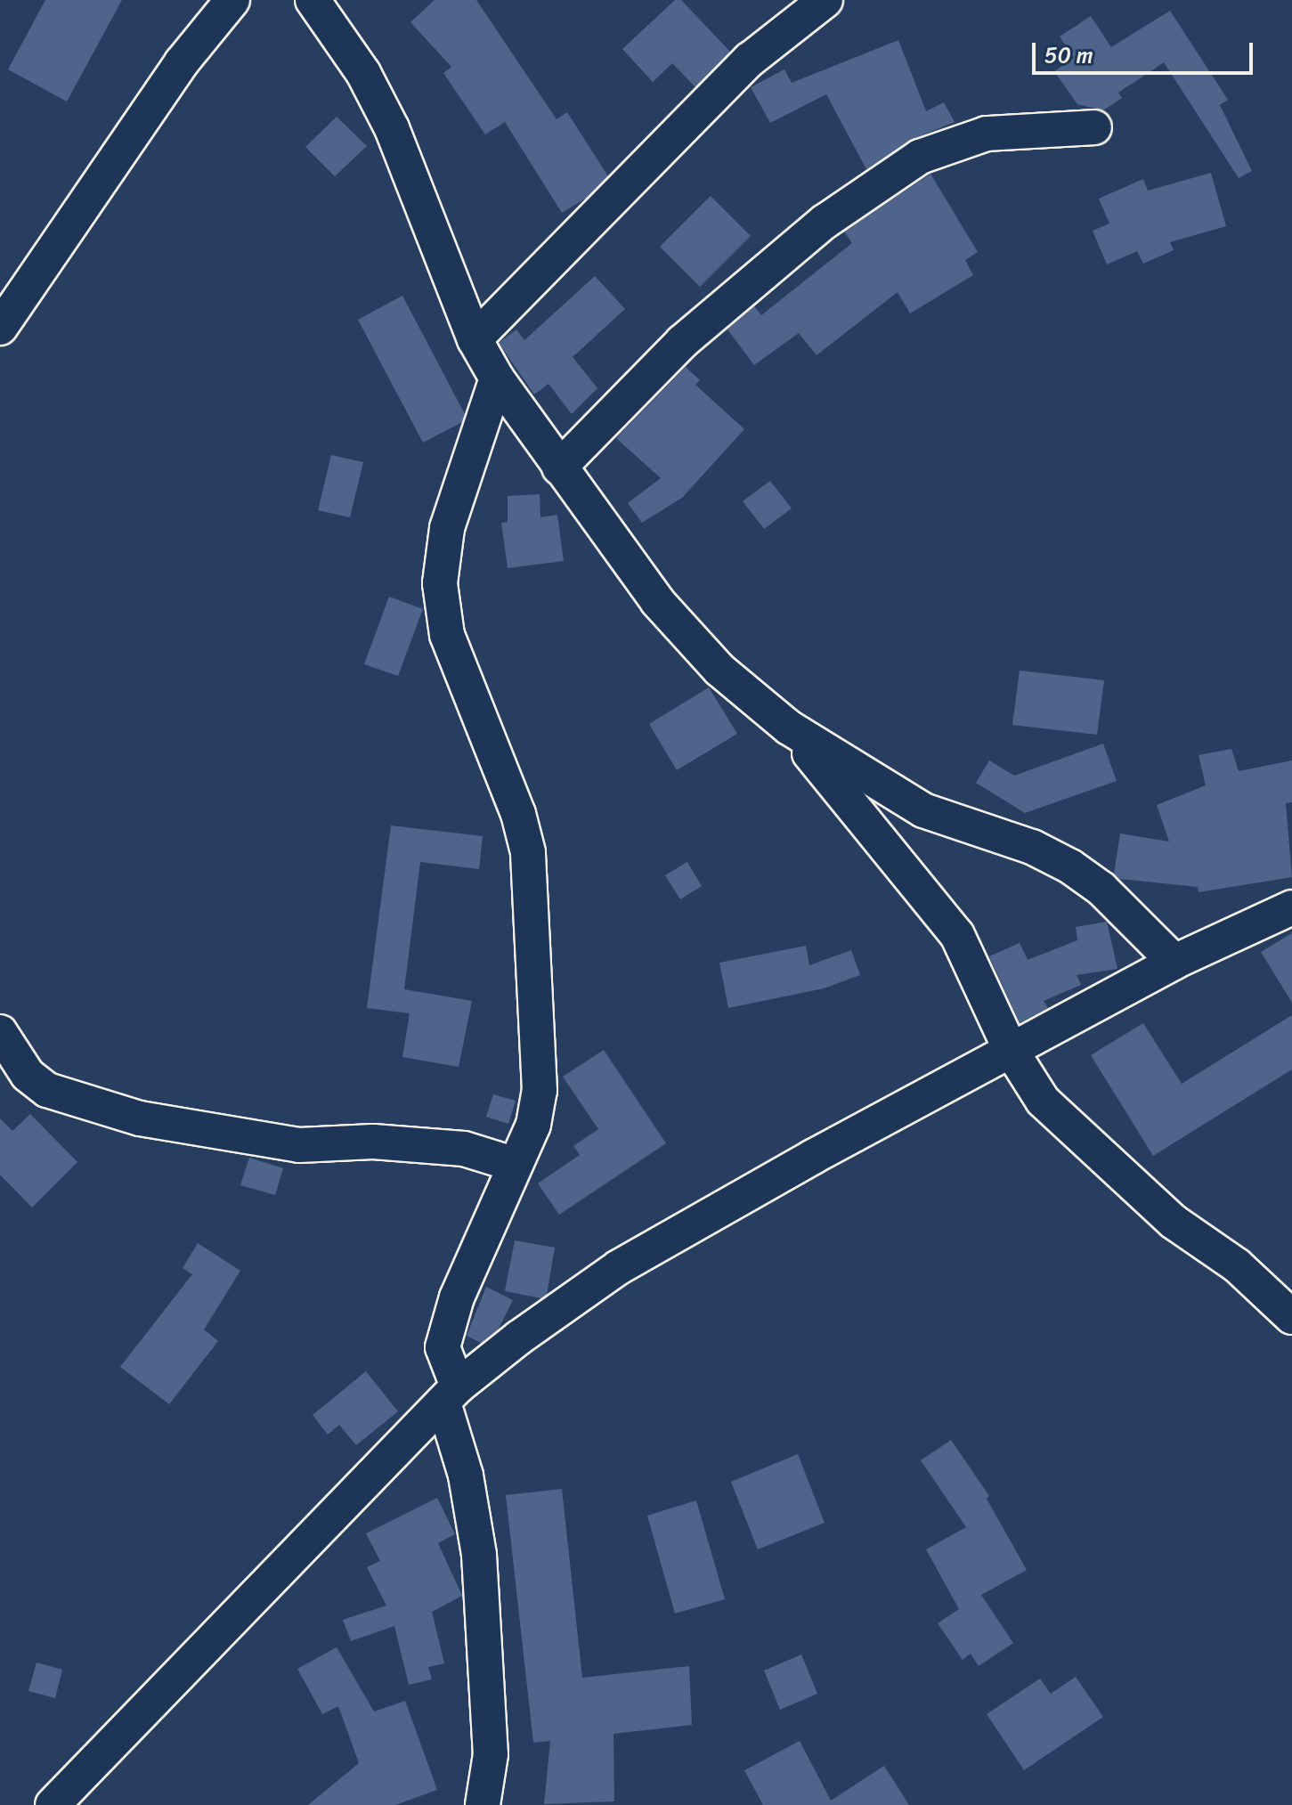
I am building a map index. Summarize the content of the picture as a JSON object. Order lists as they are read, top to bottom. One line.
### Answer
{"scale_bar":"50 m"}
